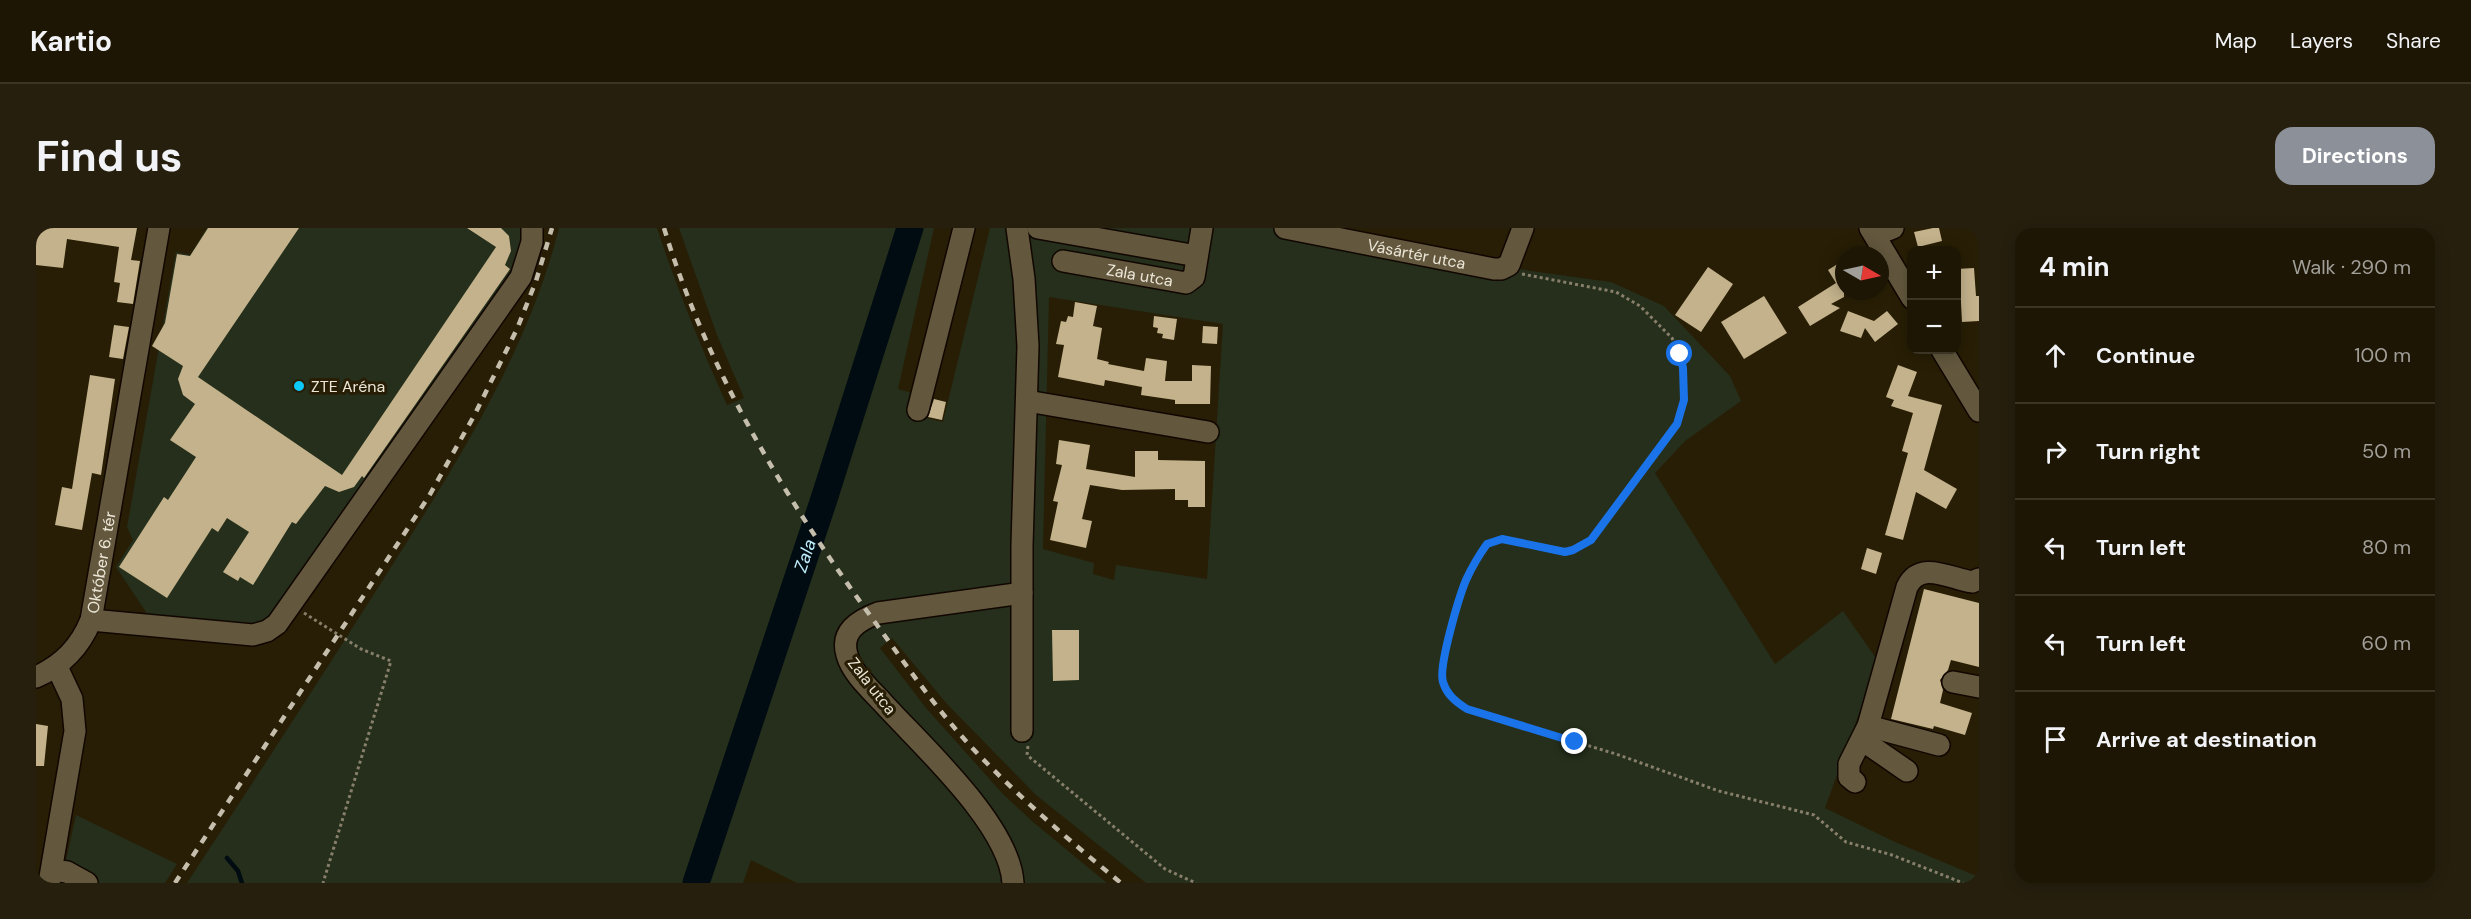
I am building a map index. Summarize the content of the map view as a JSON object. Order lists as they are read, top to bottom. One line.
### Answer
{"streets":{"street":["Vásártér utca","Zala utca","Október 6. tér"]},"water":["Zala"],"places":["ZTE Aréna"],"north":"right","page":{"header":"Kartio","nav":["Map","Layers","Share"],"buttons":"Directions","title":"Find us","heading":["4 min","Walk · 290 m"],"map_buttons":["+","−"],"list":[["Continue","100 m"],["Turn right","50 m"],["Turn left","80 m"],["Turn left","60 m"],"Arrive at destination"]}}
